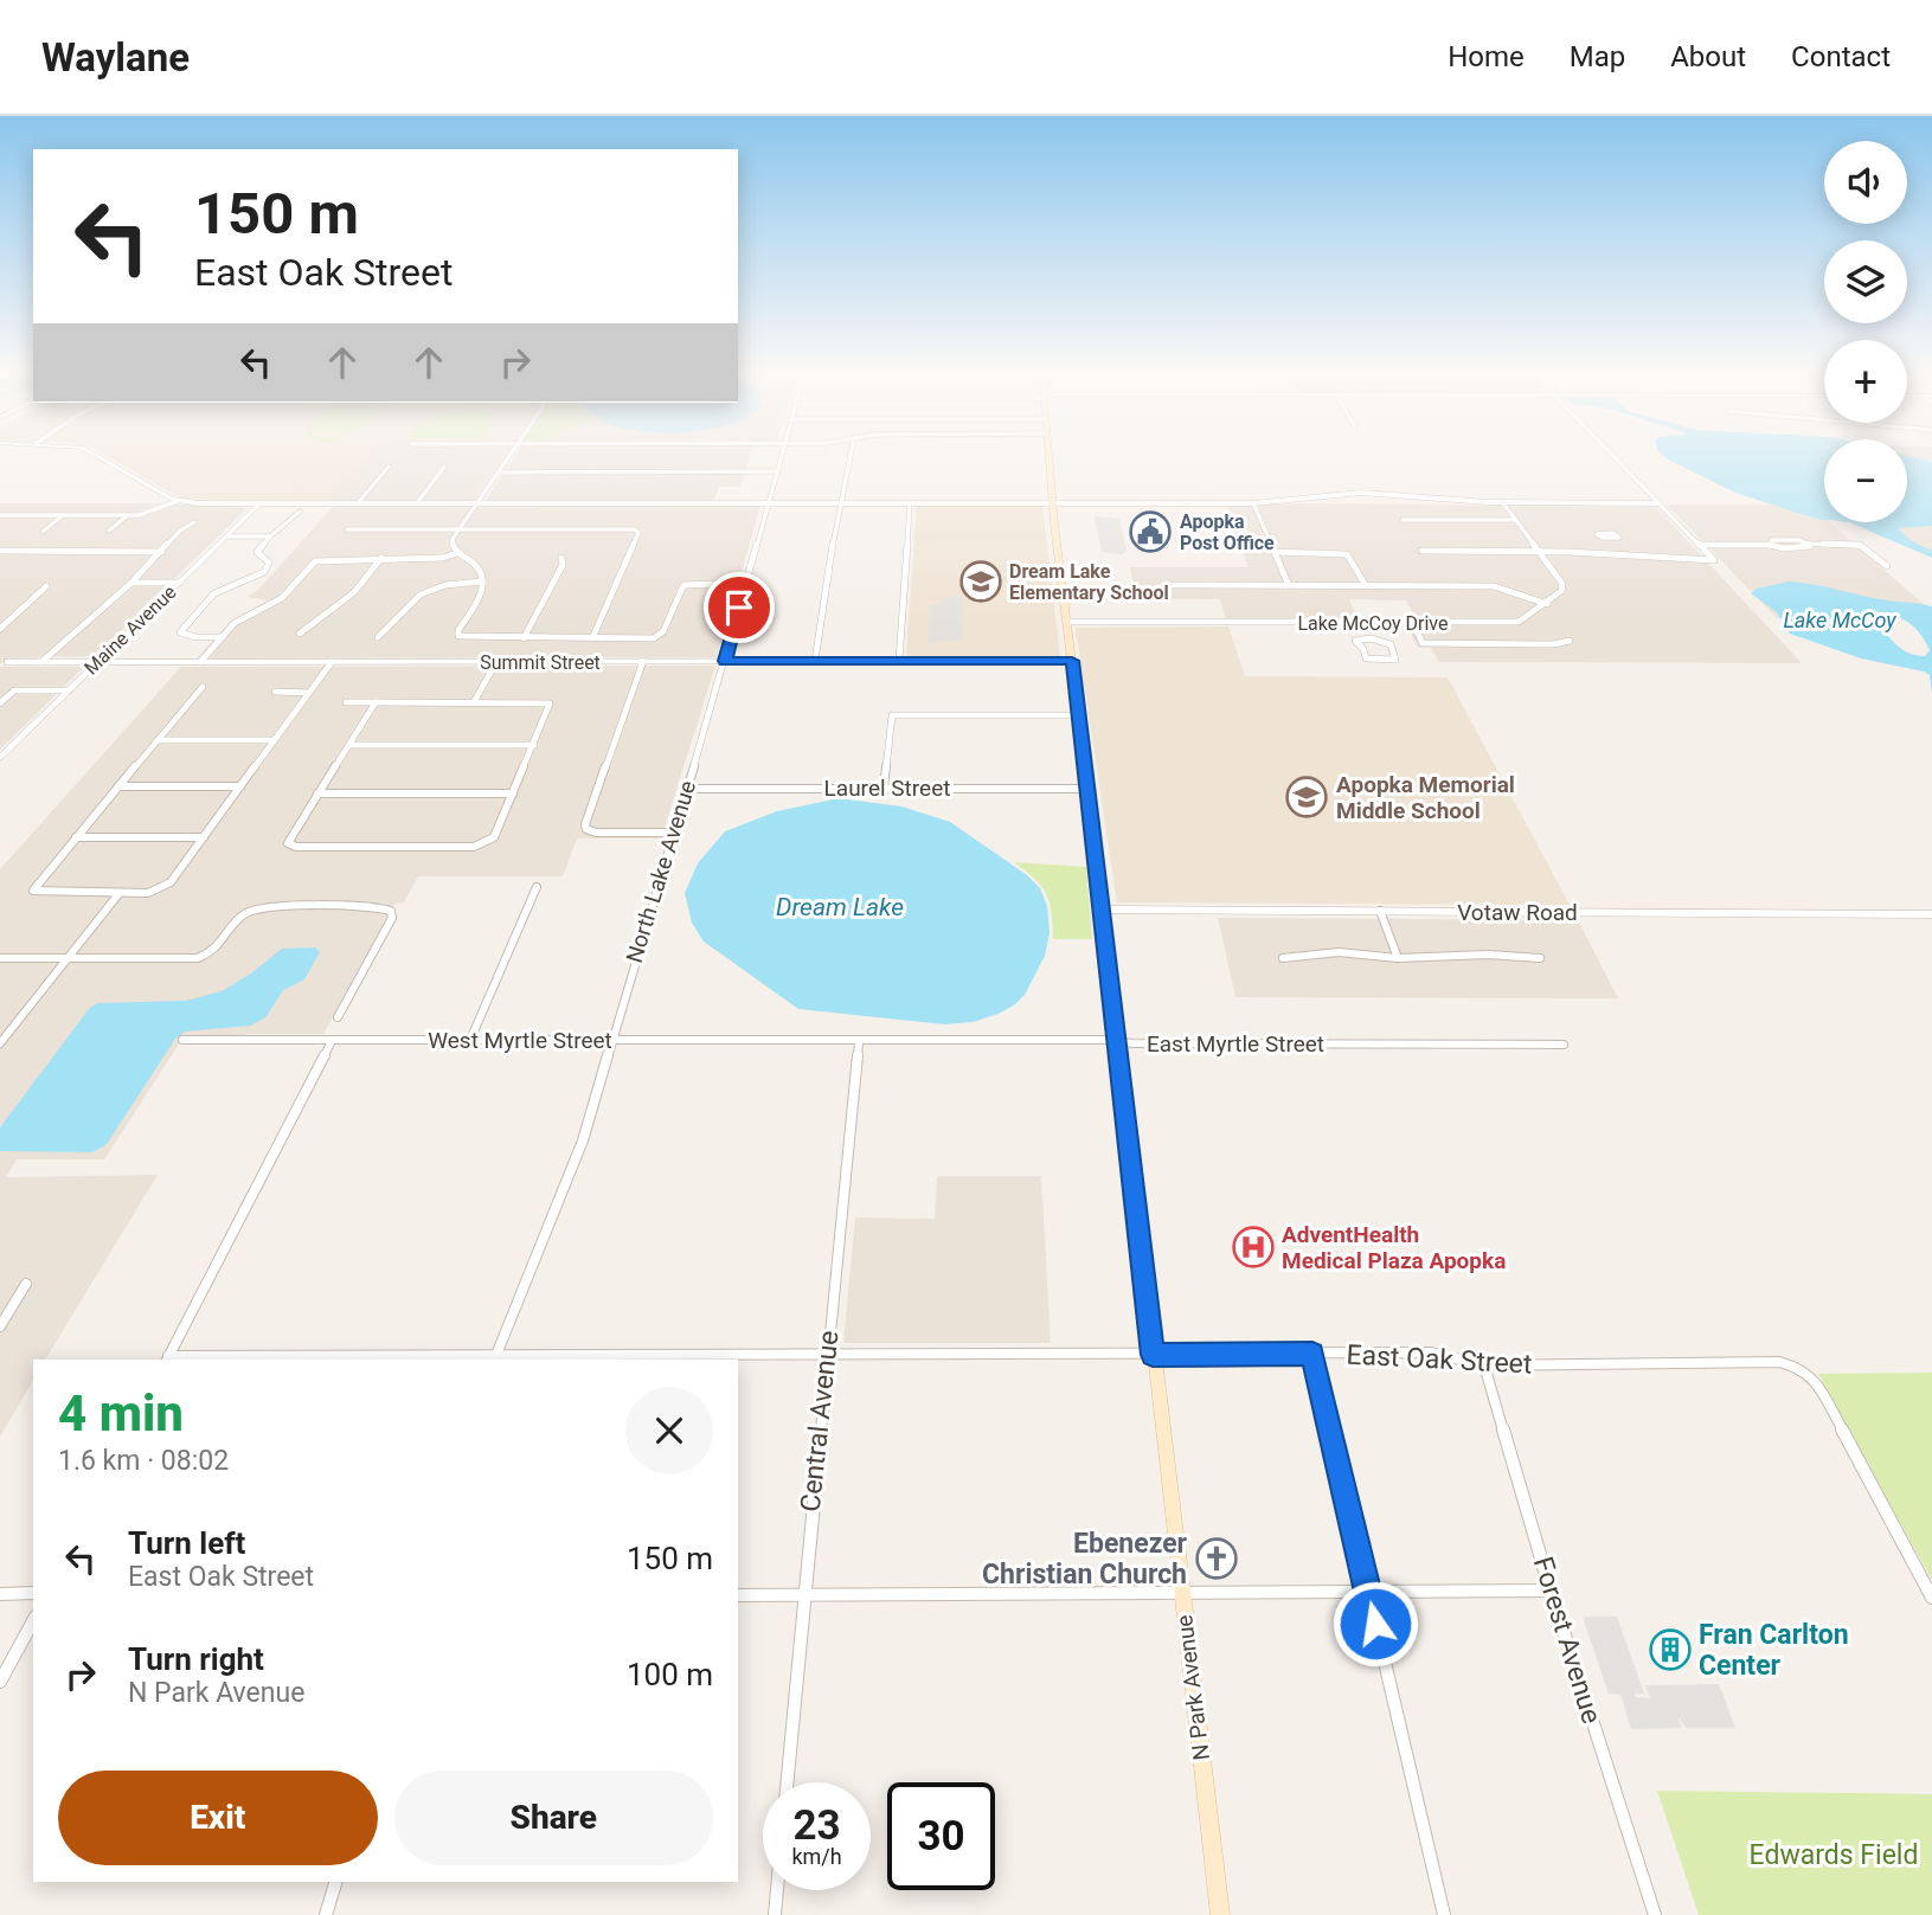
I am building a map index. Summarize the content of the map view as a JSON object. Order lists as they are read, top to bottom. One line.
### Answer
{"streets":{"main road":["N Park Avenue"],"street":["Lake McCoy Drive","Maine Avenue","Summit Street","Laurel Street","North Lake Avenue","Votaw Road","West Myrtle Street","East Myrtle Street","East Oak Street","Central Avenue","Forest Avenue"]},"crossings":[["Lake McCoy Drive","N Park Avenue"],["Maine Avenue","Summit Street"],["Summit Street","North Lake Avenue"],["Summit Street","N Park Avenue"],["Laurel Street","North Lake Avenue"],["Laurel Street","N Park Avenue"],["North Lake Avenue","West Myrtle Street"],["North Lake Avenue","East Oak Street"],["Votaw Road","N Park Avenue"],["West Myrtle Street","East Myrtle Street"],["West Myrtle Street","Central Avenue"],["East Myrtle Street","Central Avenue"],["East Myrtle Street","N Park Avenue"],["East Oak Street","Central Avenue"],["East Oak Street","Forest Avenue"],["East Oak Street","N Park Avenue"]],"water":["Lake McCoy","Dream Lake"],"parks":["Edwards Field"],"places":{"public building":["Apopka Post Office"],"school or university":["Dream Lake Elementary School","Apopka Memorial Middle School"],"hospital":["AdventHealth Medical Plaza Apopka"],"church":["Ebenezer Christian Church"],"building":["Fran Carlton Center"]},"page":{"header":"Waylane","nav":["Home","Map","About","Contact"],"map_buttons":["+","−"],"turn":["150 m","East Oak Street"],"heading":["4 min","1.6 km · 08:02"],"list":[{"name":"Turn left","note":"East Oak Street","value":"150 m"},{"name":"Turn right","note":"N Park Avenue","value":"100 m"}],"buttons":["Exit","Share"],"speed":"23 km/h","limit":"30"}}
